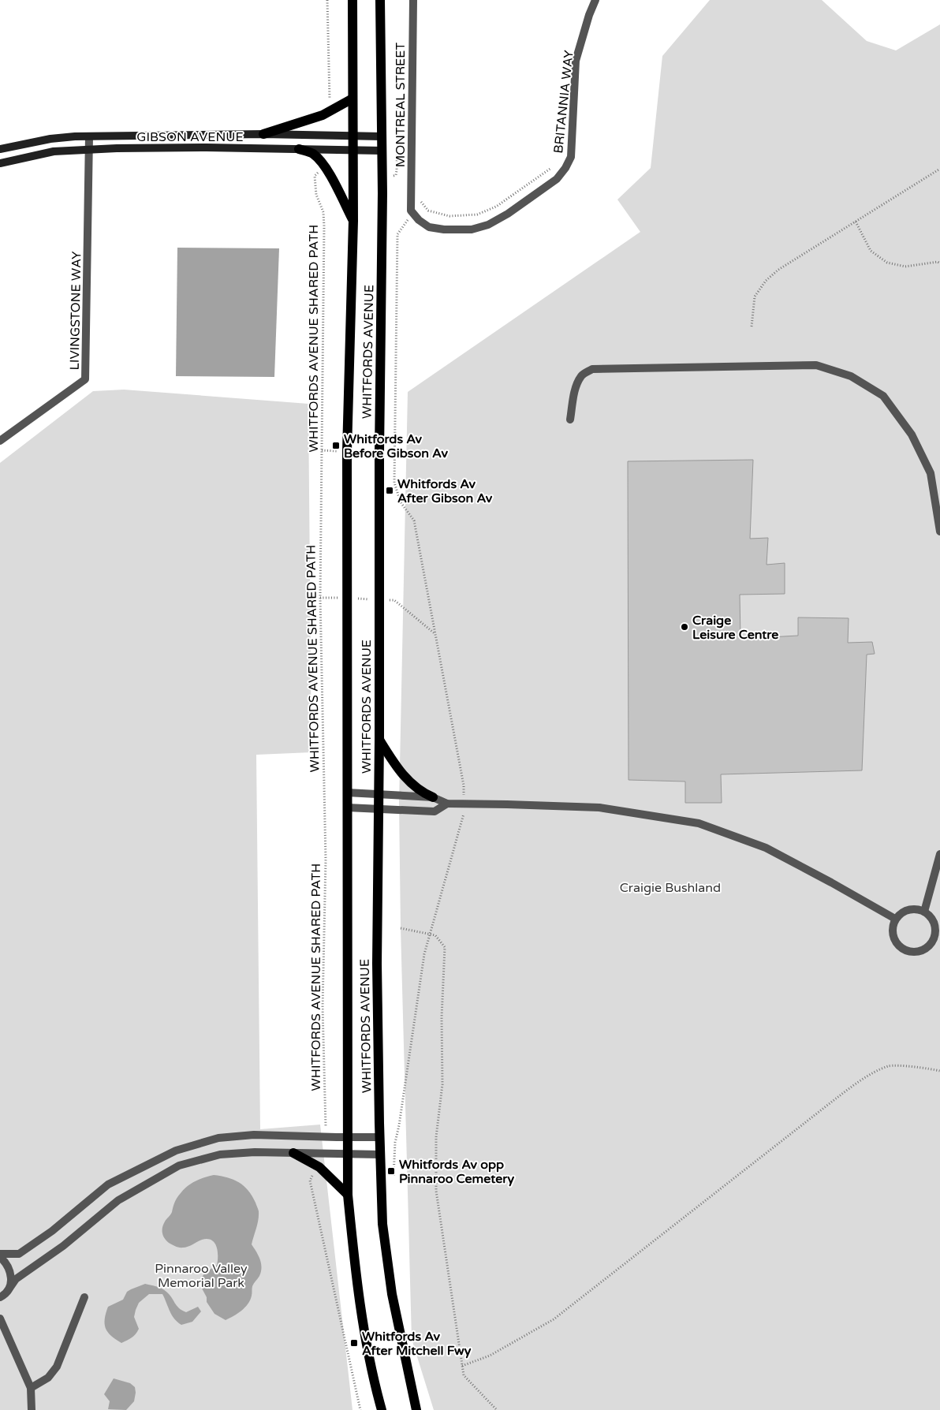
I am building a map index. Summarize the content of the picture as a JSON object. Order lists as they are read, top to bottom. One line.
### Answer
{"streets":{"main road":["GIBSON AVENUE","WHITFORDS AVENUE"],"street":["BRITANNIA WAY","MONTREAL STREET","LIVINGSTONE WAY"],"path":["WHITFORDS AVENUE SHARED PATH"]},"crossings":[["BRITANNIA WAY","MONTREAL STREET"],["GIBSON AVENUE","LIVINGSTONE WAY"],["GIBSON AVENUE","WHITFORDS AVENUE"]],"parks":["Craigie Bushland","Pinnaroo Valley Memorial Park"],"places":{"transit":["Whitfords Av Before Gibson Av","Whitfords Av After Gibson Av","Whitfords Av opp Pinnaroo Cemetery","Whitfords Av After Mitchell Fwy"],"other":["Craige Leisure Centre"]}}
